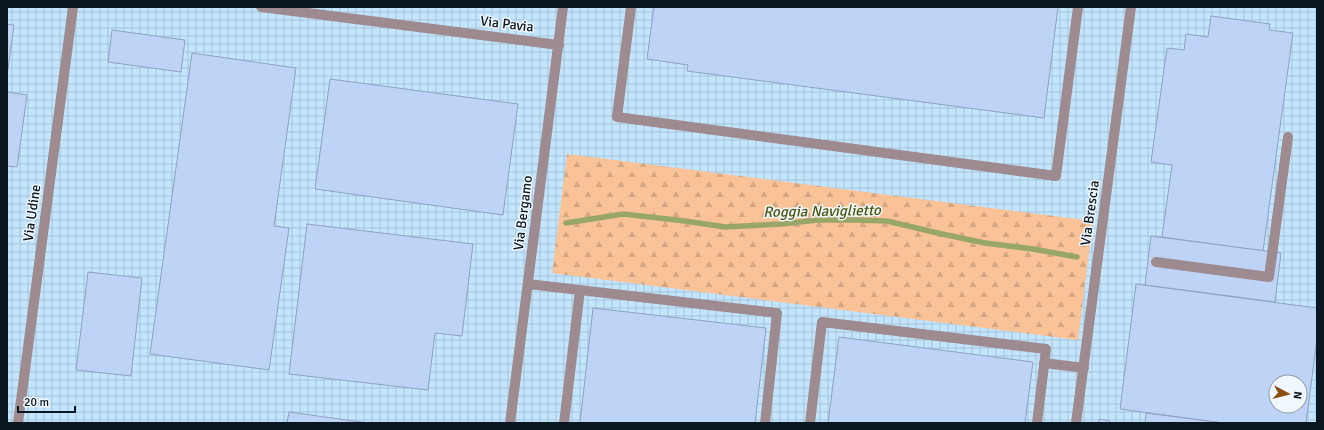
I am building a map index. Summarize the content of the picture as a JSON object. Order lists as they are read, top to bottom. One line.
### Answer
{"streets":{"street":["Via Pavia","Via Udine","Via Bergamo","Via Brescia"]},"crossings":[["Via Pavia","Via Bergamo"]],"water":["Roggia Naviglietto"],"scale_bar":"20 m","north":"right"}
